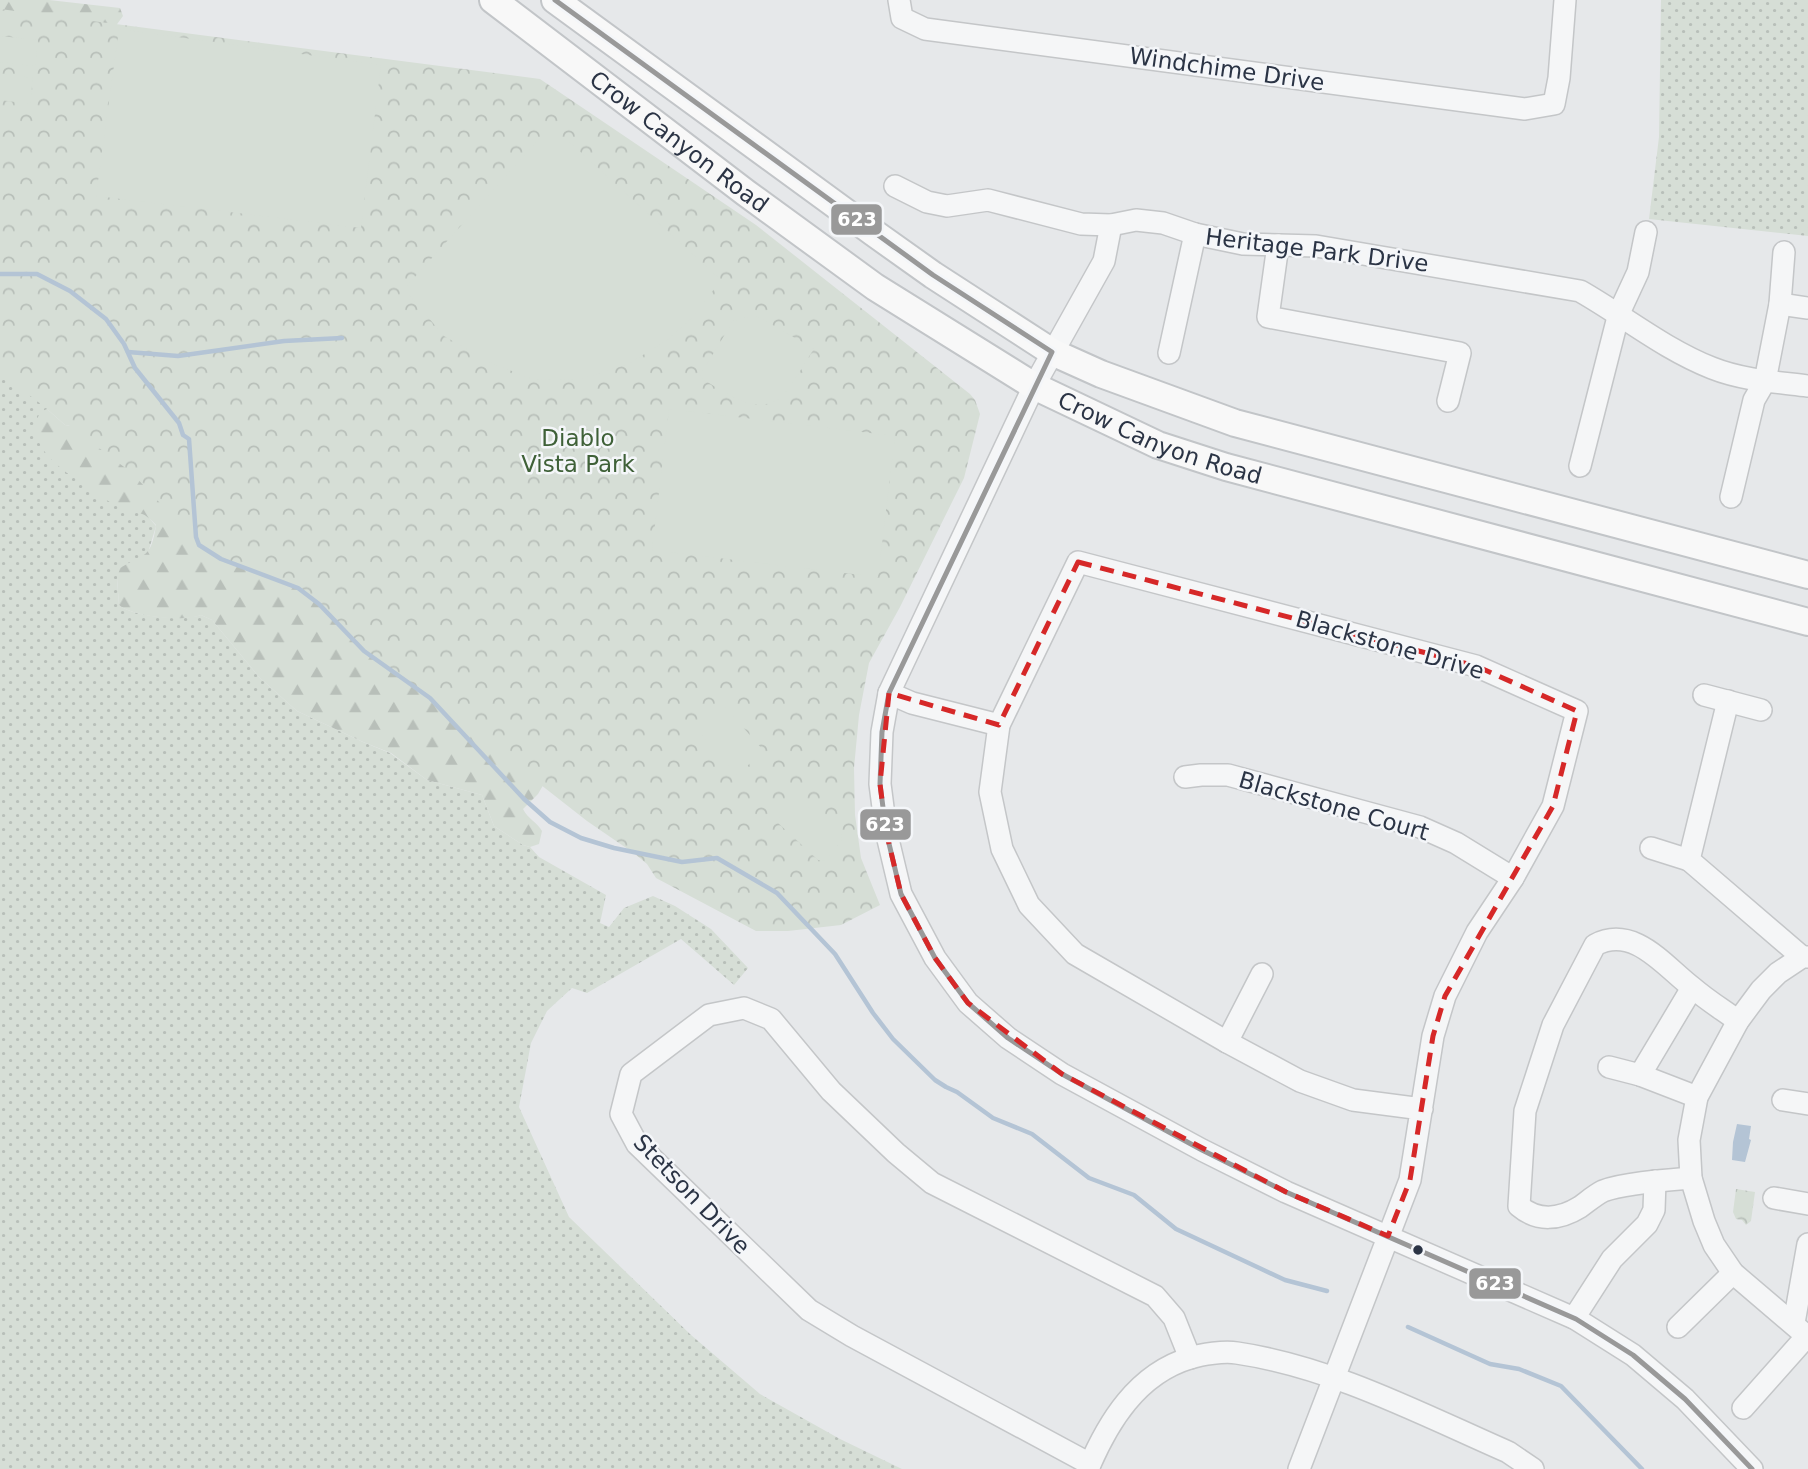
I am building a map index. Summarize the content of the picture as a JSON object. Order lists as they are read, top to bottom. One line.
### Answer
{"streets":{"main road":["Crow Canyon Road"],"street":["Windchime Drive","Heritage Park Drive","Blackstone Drive","Blackstone Court","Stetson Drive"]},"crossings":[["Blackstone Drive","Blackstone Court"]],"parks":["Diablo Vista Park"],"lines":["transit line 623"]}
